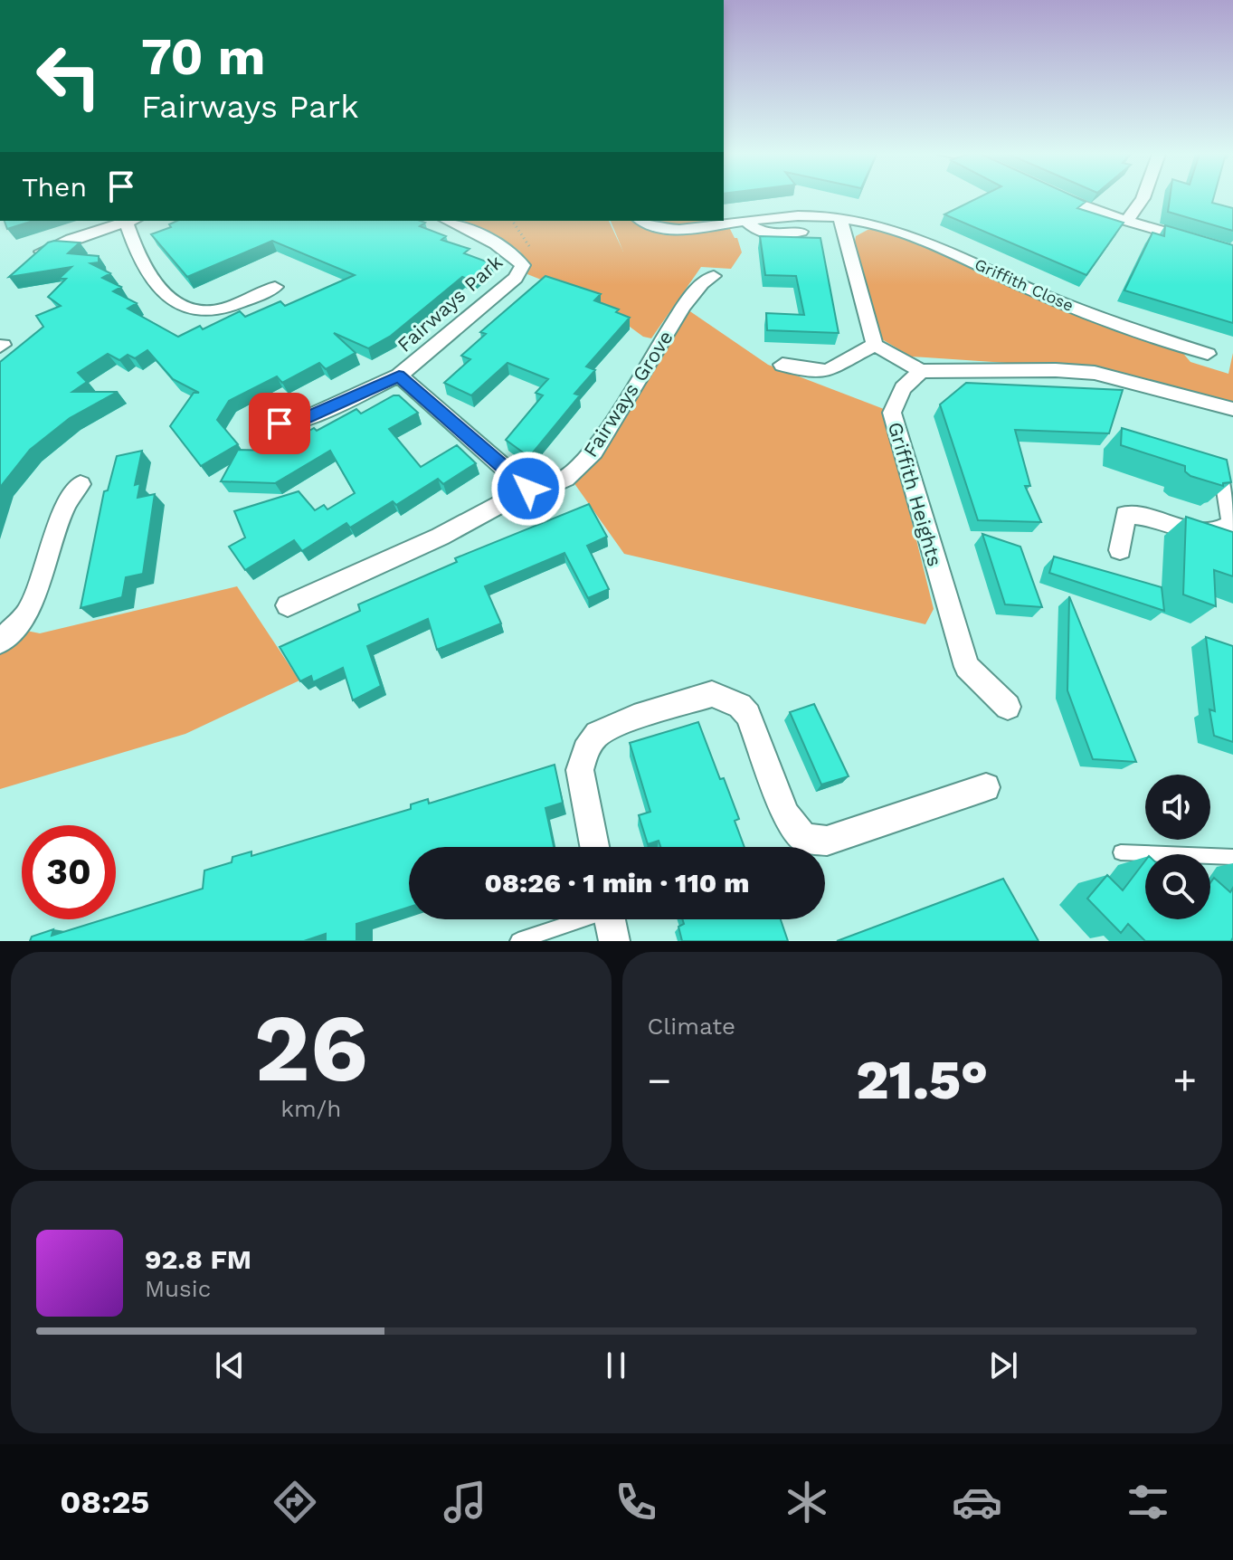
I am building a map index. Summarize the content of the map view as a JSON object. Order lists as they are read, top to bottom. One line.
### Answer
{"streets":{"street":["Griffith Close","Fairways Park","Fairways Grove","Griffith Heights"]},"page":{"turn":["70 m","Fairways Park"],"then":"Then","limit":"30","trip":"08:26 · 1 min · 110 m","tile":[["26","km/h"],"Climate"],"heat":["−","21.5°","+"],"song":["92.8 FM","Music"],"tabs":"08:25"}}
